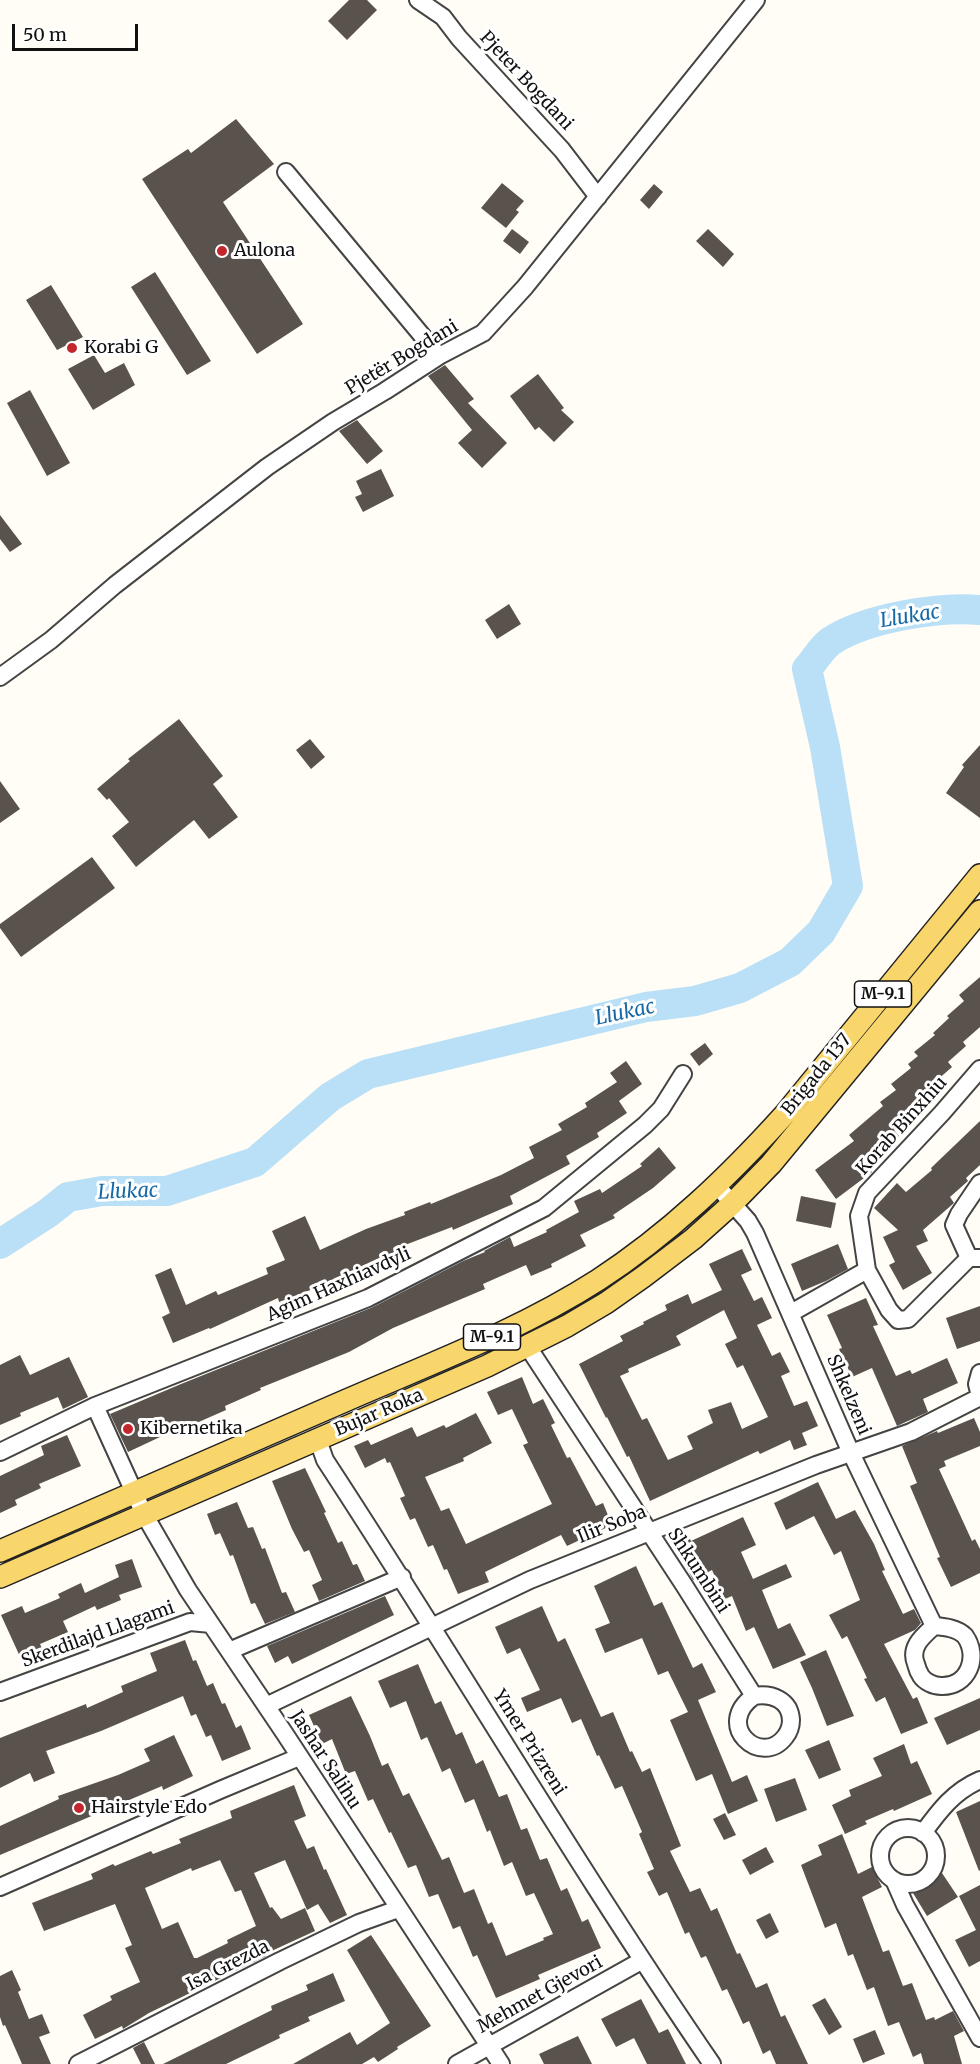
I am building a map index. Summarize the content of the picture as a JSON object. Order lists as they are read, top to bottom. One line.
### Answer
{"streets":{"main road":["M-9.1","Brigada 137","Bujar Roka"],"street":["Pjeter Bogdani","Pjetër Bogdani","Korab Binxhiu","Agim Haxhiavdyli","Shkelzeni","Ilir Soba","Shkumbini","Skerdilajd Llagami","Ymer Prizreni","Jashar Salihu","Isa Grezda","Mehmet Gjevori"]},"crossings":[["Pjeter Bogdani","Pjetër Bogdani"],["Brigada 137","Shkelzeni"],["Brigada 137","Bujar Roka"],["Shkelzeni","Bujar Roka"],["Shkelzeni","Ilir Soba"],["Bujar Roka","Shkumbini"],["Bujar Roka","Ymer Prizreni"],["Bujar Roka","Jashar Salihu"],["Ilir Soba","Shkumbini"],["Ilir Soba","Ymer Prizreni"],["Ilir Soba","Jashar Salihu"],["Skerdilajd Llagami","Jashar Salihu"],["Ymer Prizreni","Mehmet Gjevori"],["Jashar Salihu","Isa Grezda"],["Jashar Salihu","Mehmet Gjevori"]],"water":["Llukac"],"places":["Aulona","Korabi G","Kibernetika","Hairstyle Edo"],"scale_bar":"50 m"}
